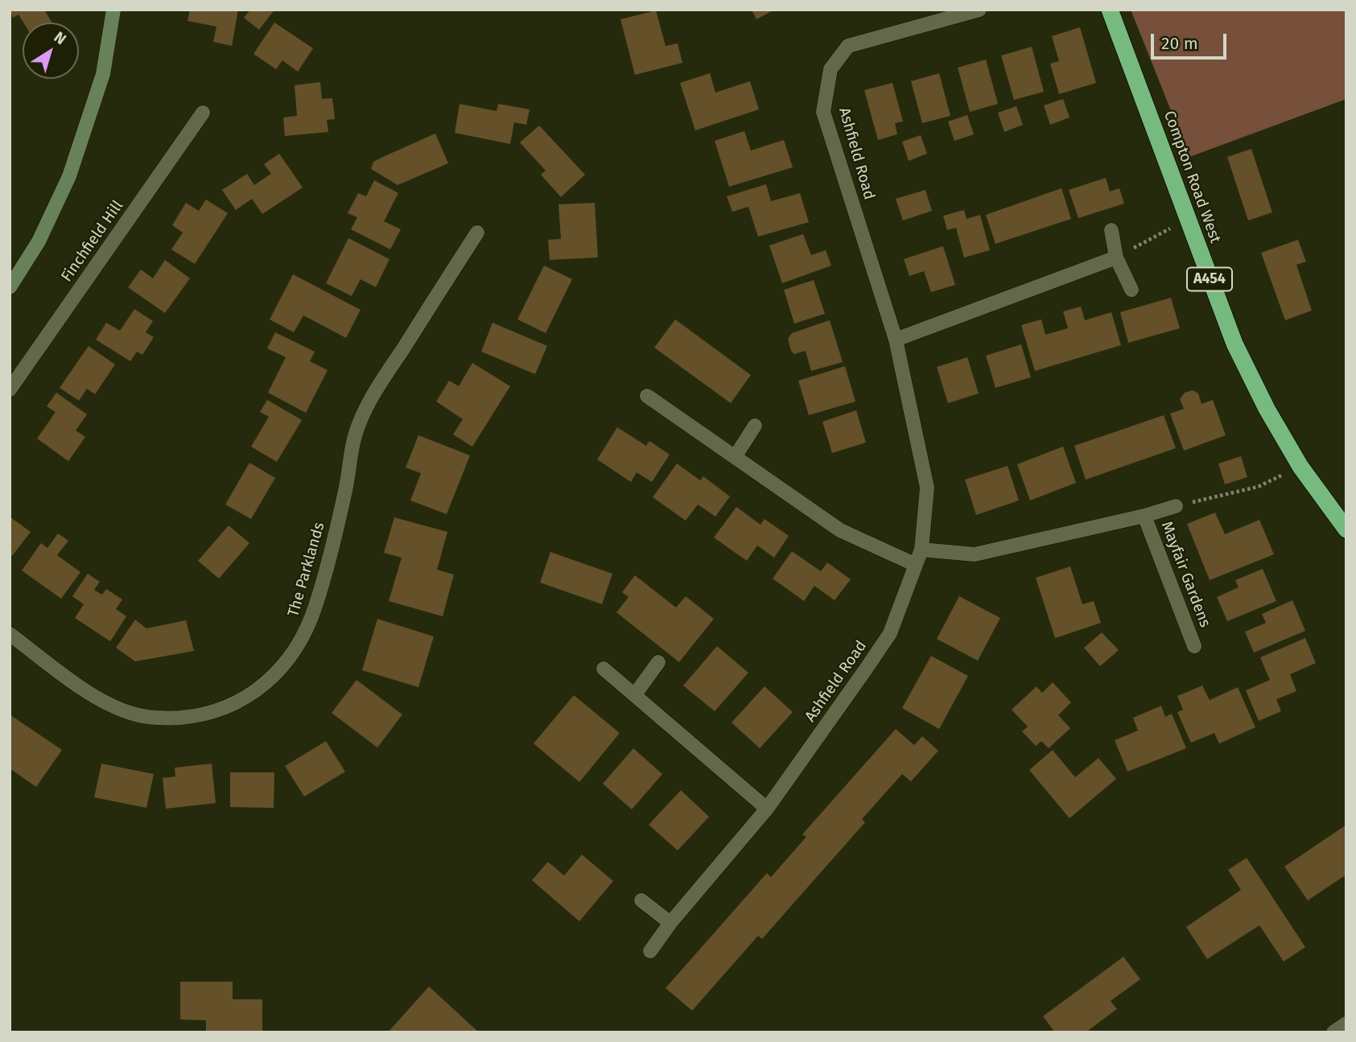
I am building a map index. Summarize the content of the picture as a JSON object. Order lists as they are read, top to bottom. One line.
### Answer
{"streets":{"highway":["Compton Road West","A454"],"street":["Ashfield Road","Finchfield Hill","The Parklands","Mayfair Gardens"]},"scale_bar":"20 m","north":"top right"}
